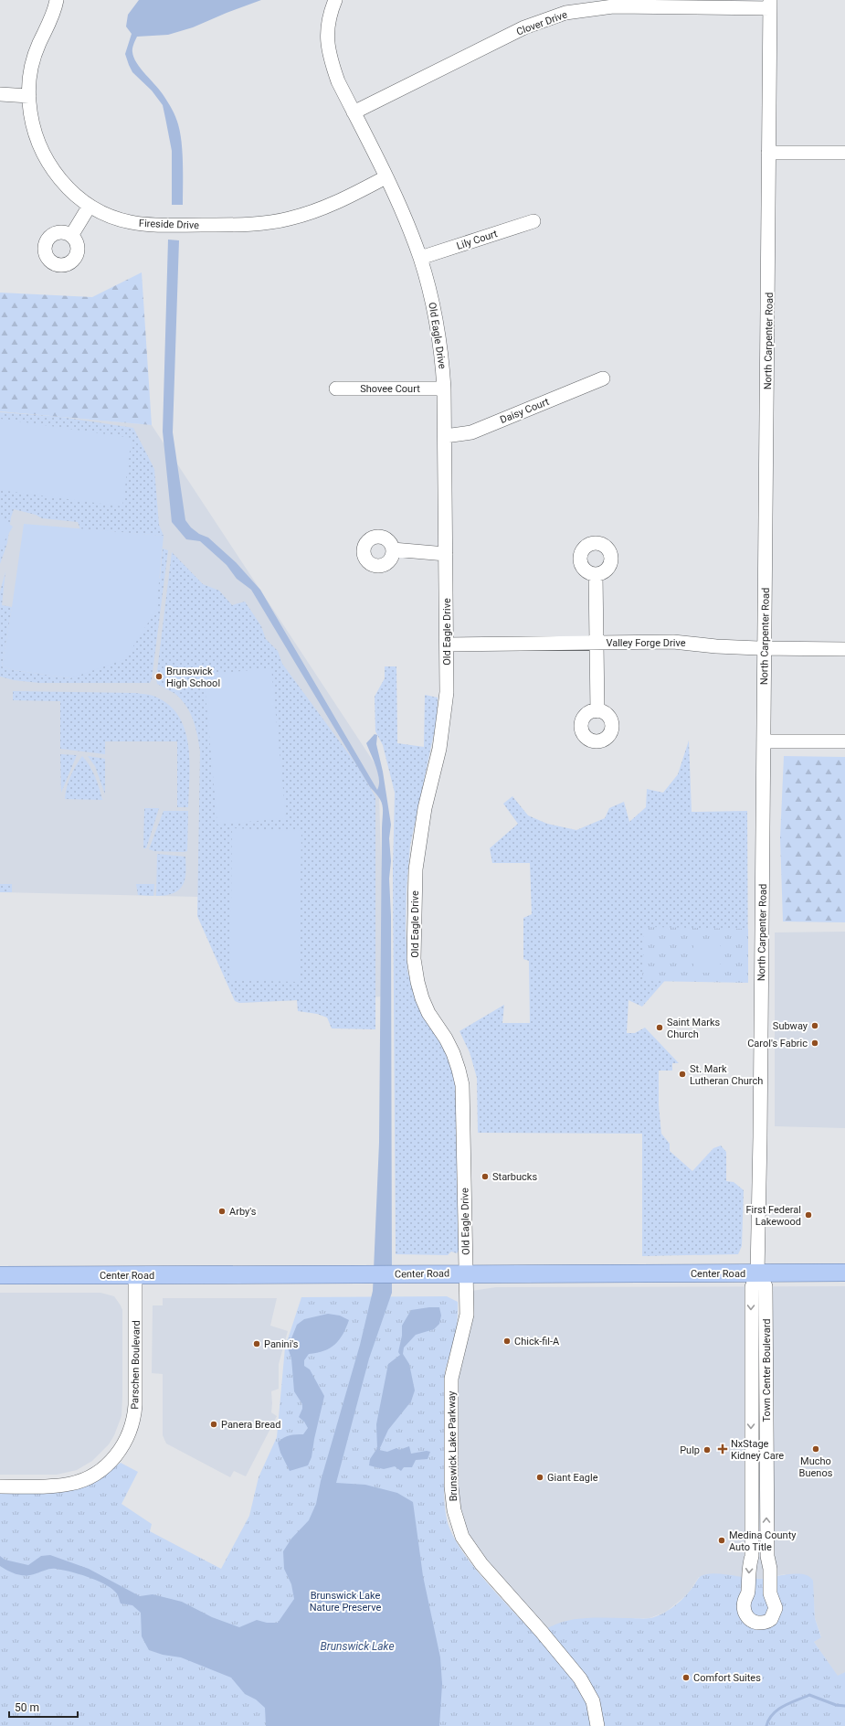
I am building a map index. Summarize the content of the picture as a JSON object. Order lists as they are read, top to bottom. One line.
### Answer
{"streets":{"main road":["Center Road"],"street":["Clover Drive","Fireside Drive","Lily Court","Old Eagle Drive","North Carpenter Road","Shovee Court","Daisy Court","Valley Forge Drive","Parschen Boulevard","Town Center Boulevard","Brunswick Lake Parkway"]},"crossings":[["Clover Drive","Old Eagle Drive"],["Clover Drive","North Carpenter Road"],["Fireside Drive","Old Eagle Drive"],["Lily Court","Old Eagle Drive"],["Old Eagle Drive","Shovee Court"],["Old Eagle Drive","Daisy Court"],["Old Eagle Drive","Valley Forge Drive"],["Old Eagle Drive","Center Road"],["Old Eagle Drive","Brunswick Lake Parkway"],["North Carpenter Road","Valley Forge Drive"],["North Carpenter Road","Center Road"],["North Carpenter Road","Town Center Boulevard"],["Center Road","Parschen Boulevard"],["Center Road","Town Center Boulevard"],["Center Road","Brunswick Lake Parkway"]],"water":["Brunswick Lake"],"parks":["Brunswick Lake Nature Preserve"],"places":{"other":["Brunswick High School","Subway","Saint Marks Church","Carol's Fabric","St. Mark Lutheran Church","Starbucks","Arby's","First Federal Lakewood","Chick-fil-A","Panini's","Panera Bread","Mucho Buenos","Pulp","Giant Eagle","Medina County Auto Title","Comfort Suites"],"health":["NxStage Kidney Care"]},"scale_bar":"50 m"}
